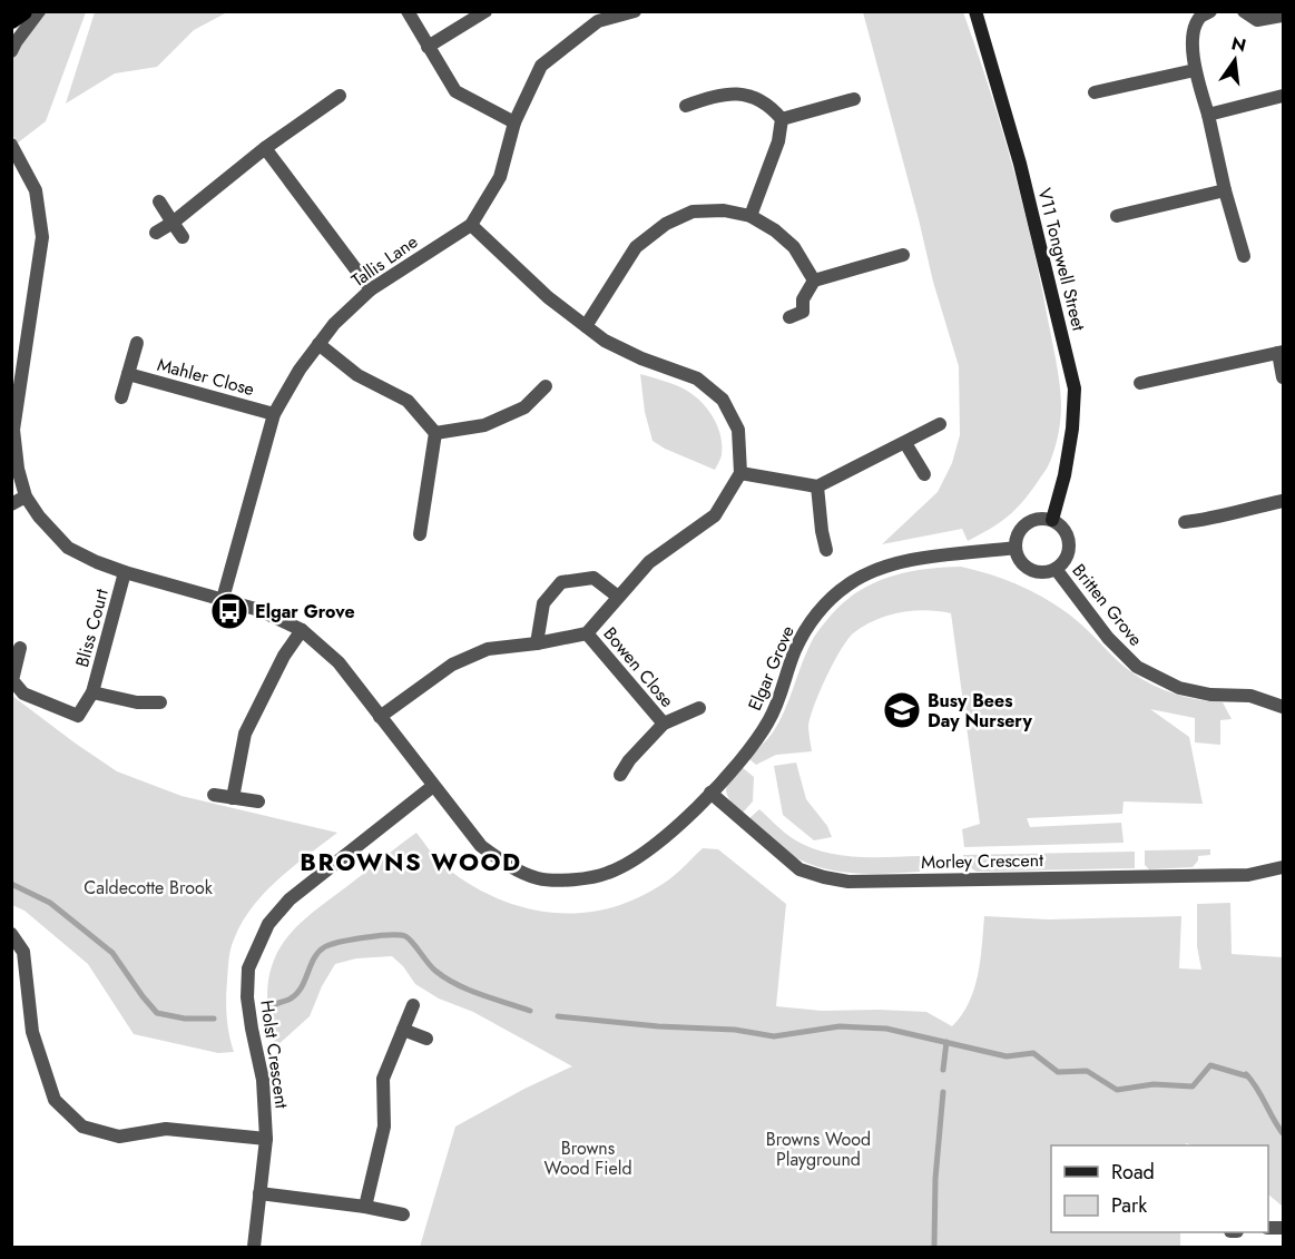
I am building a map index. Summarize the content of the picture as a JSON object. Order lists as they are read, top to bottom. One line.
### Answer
{"streets":{"street":["V11 Tongwell Street","Tallis Lane","Mahler Close","Britten Grove","Bliss Court","Bowen Close","Elgar Grove","Morley Crescent","Holst Crescent"]},"crossings":[["V11 Tongwell Street","Britten Grove"],["V11 Tongwell Street","Elgar Grove"],["Tallis Lane","Mahler Close"],["Tallis Lane","Elgar Grove"],["Britten Grove","Elgar Grove"],["Bliss Court","Elgar Grove"],["Elgar Grove","Morley Crescent"],["Elgar Grove","Holst Crescent"]],"districts":["BROWNS WOOD"],"parks":["Caldecotte Brook","Browns Wood Playground","Browns Wood Field"],"places":{"bus stop":["Elgar Grove"],"school or university":["Busy Bees Day Nursery"]},"legend":["Road","Park"],"north":"top"}
